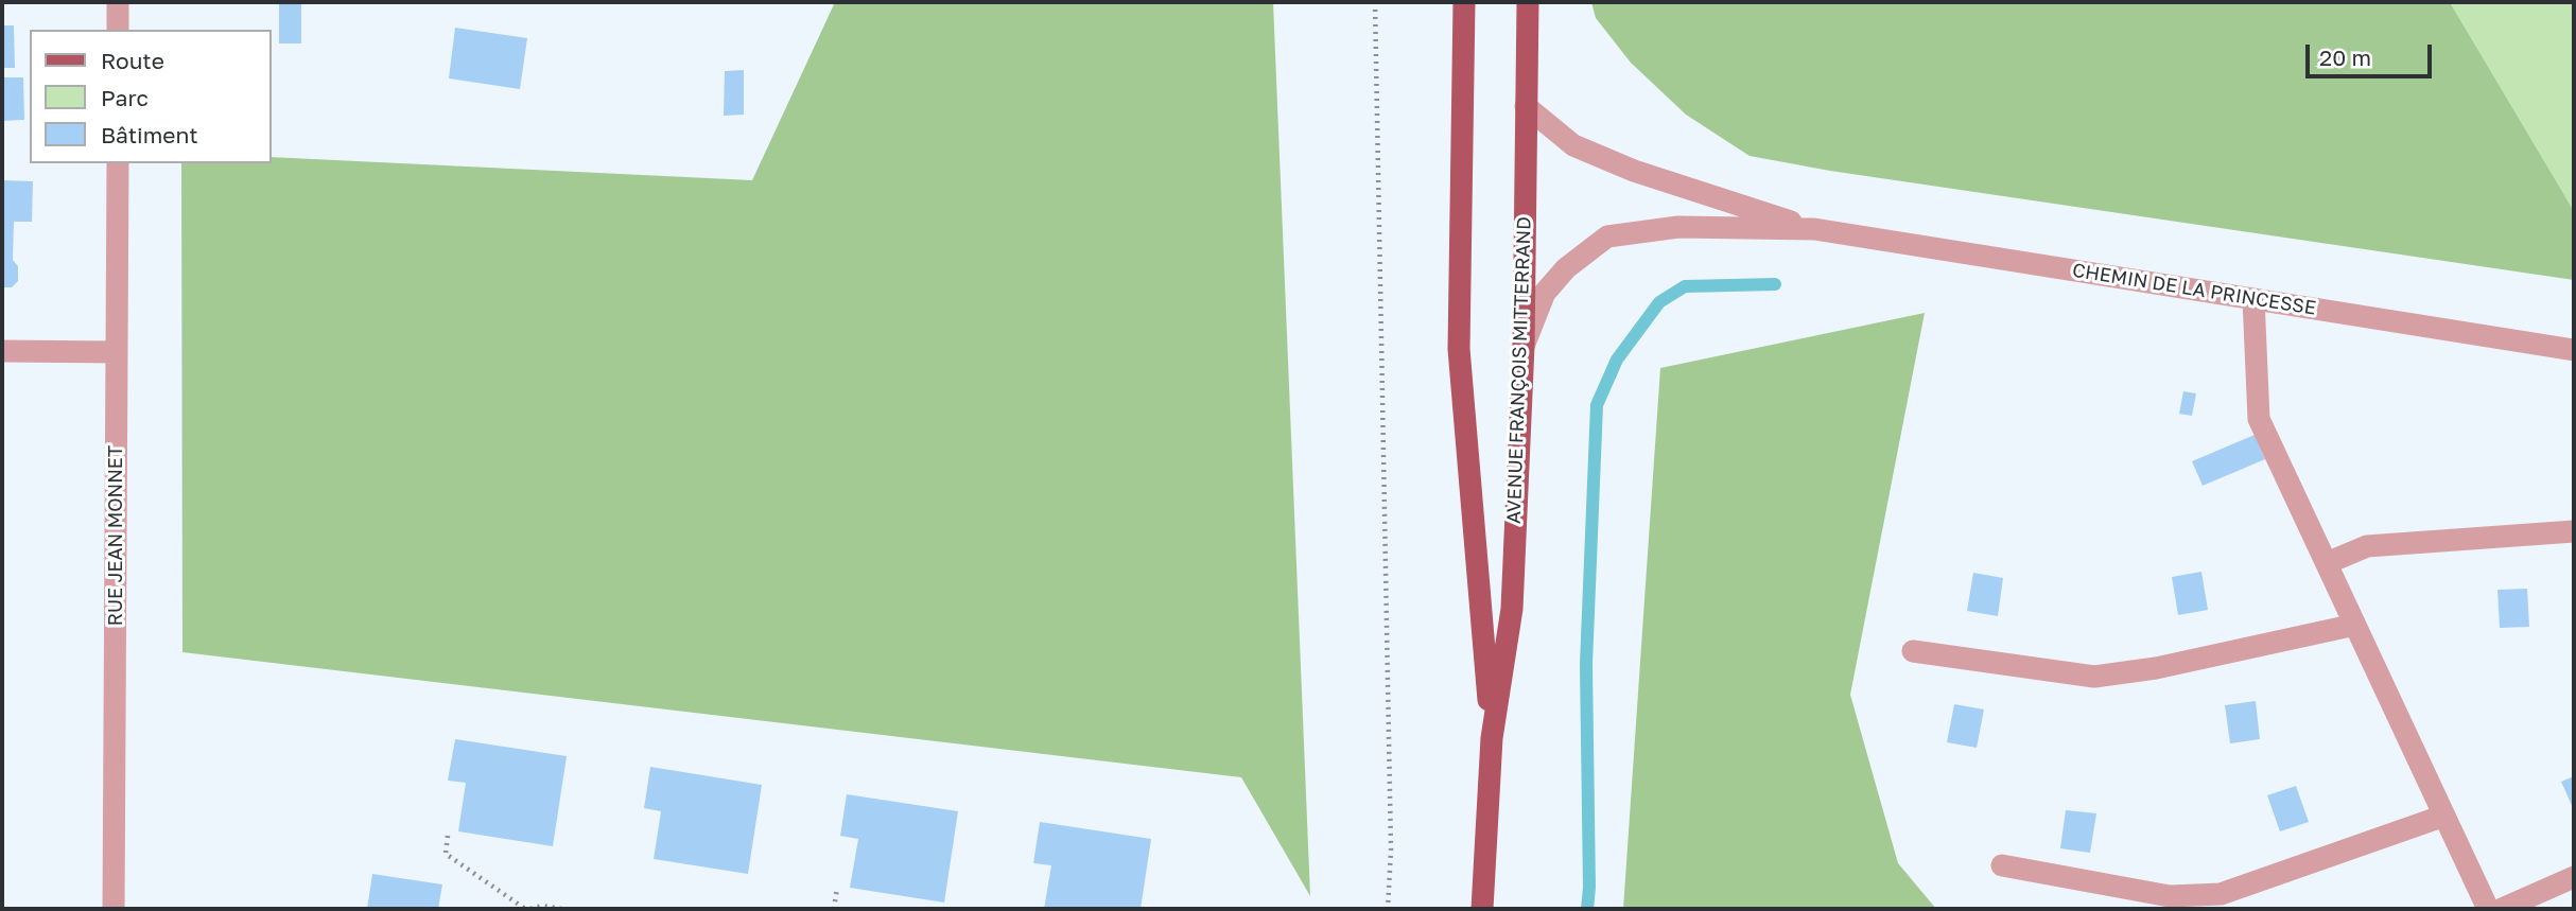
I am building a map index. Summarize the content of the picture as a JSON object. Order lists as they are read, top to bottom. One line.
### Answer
{"streets":{"main road":["AVENUE FRANÇOIS MITTERRAND"],"street":["CHEMIN DE LA PRINCESSE","RUE JEAN MONNET"]},"crossings":[["CHEMIN DE LA PRINCESSE","AVENUE FRANÇOIS MITTERRAND"]],"legend":["Route","Parc","Bâtiment"],"scale_bar":"20 m"}
